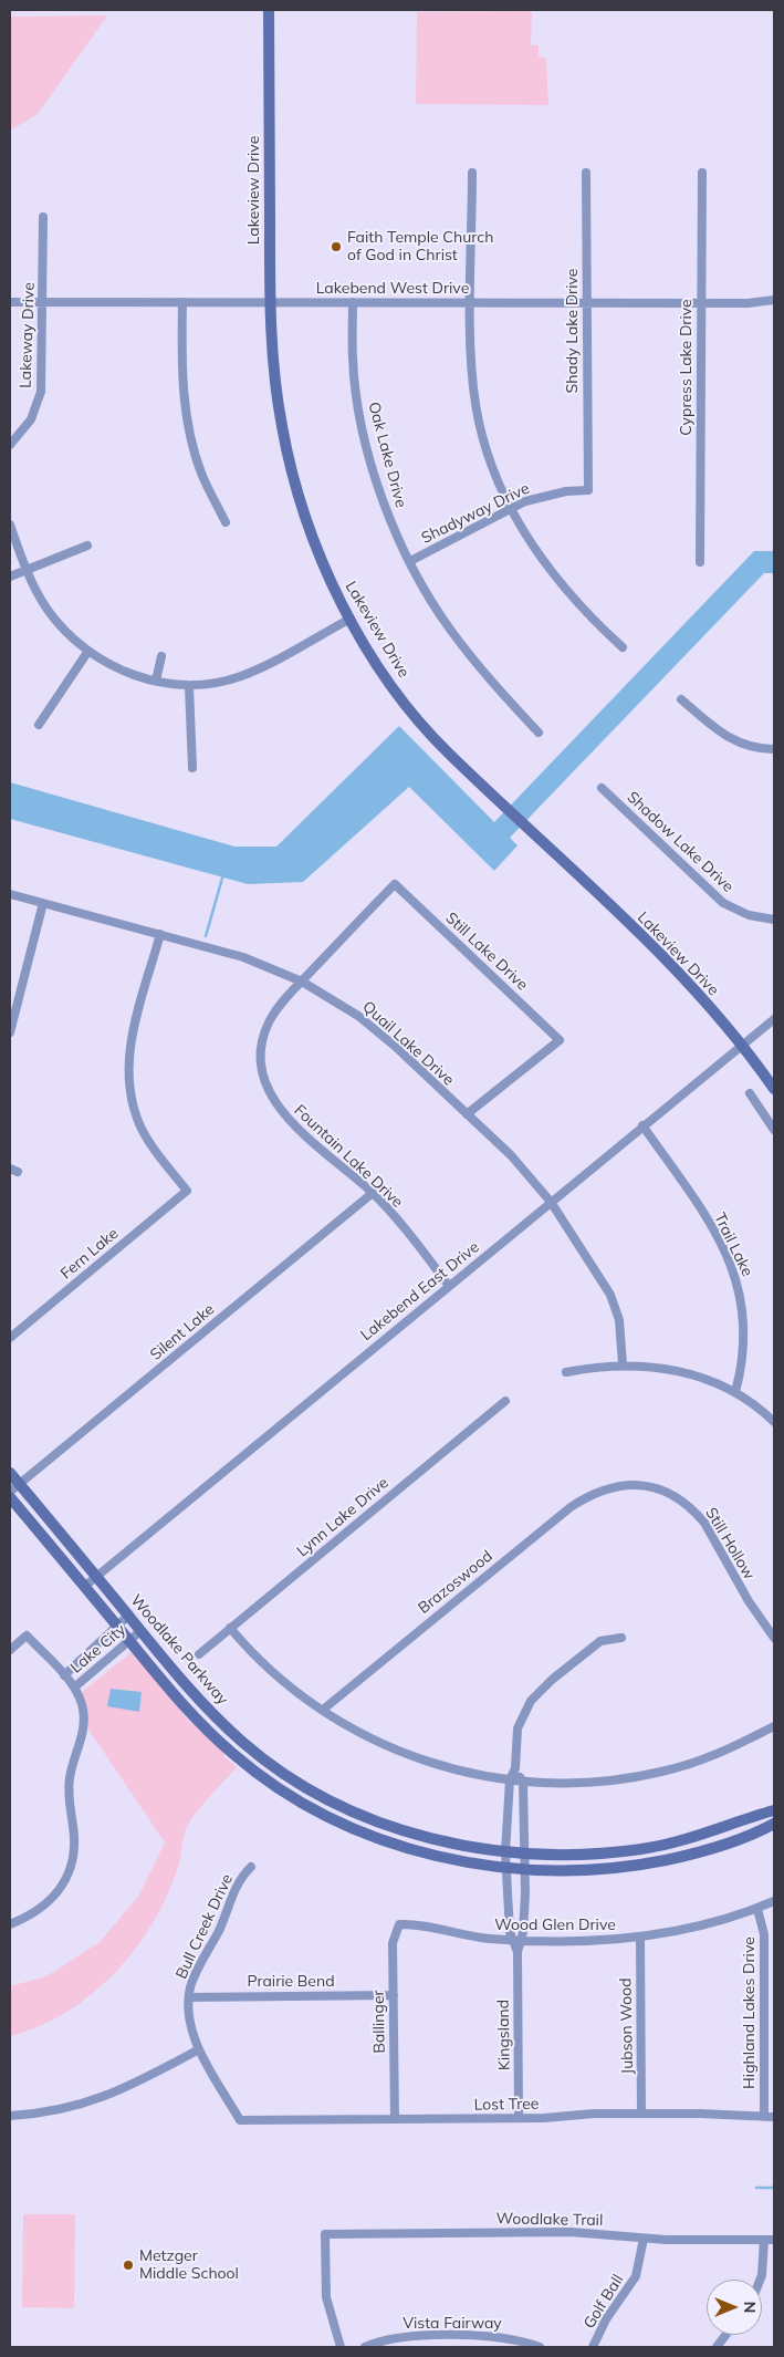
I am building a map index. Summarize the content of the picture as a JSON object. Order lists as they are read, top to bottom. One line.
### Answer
{"streets":{"street":["Lakeview Drive","Lakebend West Drive","Shady Lake Drive","Lakeway Drive","Cypress Lake Drive","Oak Lake Drive","Shadyway Drive","Shadow Lake Drive","Still Lake Drive","Quail Lake Drive","Fountain Lake Drive","Trail Lake","Fern Lake","Lakebend East Drive","Silent Lake","Lynn Lake Drive","Still Hollow","Brazoswood","Lake City","Woodlake Parkway","Wood Glen Drive","Bull Creek Drive","Prairie Bend","Highland Lakes Drive","Ballinger","Jubson Wood","Kingsland","Lost Tree","Woodlake Trail","Golf Ball","Vista Fairway"]},"crossings":[["Lakeview Drive","Lakebend West Drive"],["Lakeview Drive","Lakebend East Drive"],["Lakebend West Drive","Shady Lake Drive"],["Lakebend West Drive","Lakeway Drive"],["Lakebend West Drive","Cypress Lake Drive"],["Lakebend West Drive","Oak Lake Drive"],["Shady Lake Drive","Shadyway Drive"],["Oak Lake Drive","Shadyway Drive"],["Still Lake Drive","Quail Lake Drive"],["Still Lake Drive","Fountain Lake Drive"],["Quail Lake Drive","Fountain Lake Drive"],["Quail Lake Drive","Fern Lake"],["Quail Lake Drive","Lakebend East Drive"],["Fountain Lake Drive","Lakebend East Drive"],["Fountain Lake Drive","Silent Lake"],["Trail Lake","Lakebend East Drive"],["Lakebend East Drive","Woodlake Parkway"],["Silent Lake","Woodlake Parkway"],["Still Hollow","Brazoswood"],["Lake City","Woodlake Parkway"],["Woodlake Parkway","Kingsland"],["Wood Glen Drive","Highland Lakes Drive"],["Wood Glen Drive","Ballinger"],["Wood Glen Drive","Jubson Wood"],["Wood Glen Drive","Kingsland"],["Bull Creek Drive","Prairie Bend"],["Bull Creek Drive","Lost Tree"],["Prairie Bend","Ballinger"],["Highland Lakes Drive","Lost Tree"],["Ballinger","Lost Tree"],["Jubson Wood","Lost Tree"],["Kingsland","Lost Tree"],["Woodlake Trail","Golf Ball"]],"places":["Faith Temple Church of God in Christ","Metzger Middle School"],"north":"right"}
